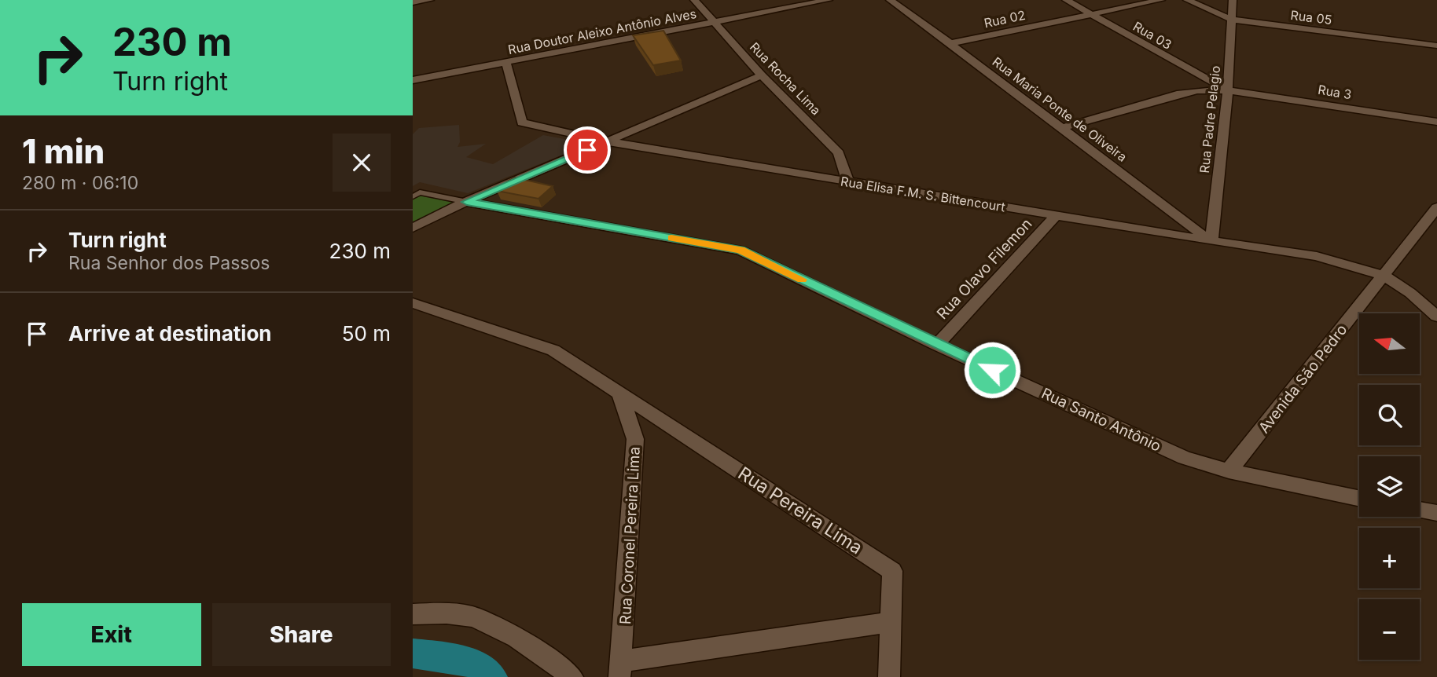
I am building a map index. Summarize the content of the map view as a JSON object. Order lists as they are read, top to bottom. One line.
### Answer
{"streets":{"street":["Rua 05","Rua 02","Rua Doutor Aleixo Antônio Alves","Rua 03","Rua Rocha Lima","Rua 3","Rua Maria Ponte de Oliveira","Rua Padre Pelagio","Rua Elisa F.M. S. Bittencourt","Rua Olavo Filemon","Avenida São Pedro","Rua Santo Antônio","Rua Pereira Lima","Rua Coronel Pereira Lima"]},"crossings":[["Rua 05","Rua Padre Pelagio"],["Rua 02","Rua 03"],["Rua 02","Rua Maria Ponte de Oliveira"],["Rua Doutor Aleixo Antônio Alves","Rua Rocha Lima"],["Rua Doutor Aleixo Antônio Alves","Rua Elisa F.M. S. Bittencourt"],["Rua 03","Rua 3"],["Rua 03","Rua Padre Pelagio"],["Rua Rocha Lima","Rua Elisa F.M. S. Bittencourt"],["Rua 3","Rua Padre Pelagio"],["Rua Maria Ponte de Oliveira","Rua Padre Pelagio"],["Rua Maria Ponte de Oliveira","Rua Elisa F.M. S. Bittencourt"],["Rua Padre Pelagio","Rua Elisa F.M. S. Bittencourt"],["Rua Elisa F.M. S. Bittencourt","Rua Olavo Filemon"],["Rua Elisa F.M. S. Bittencourt","Avenida São Pedro"],["Rua Olavo Filemon","Rua Santo Antônio"],["Avenida São Pedro","Rua Santo Antônio"],["Rua Pereira Lima","Rua Coronel Pereira Lima"]],"north":"left","page":{"turn":["230 m","Turn right"],"heading":["1 min","280 m · 06:10"],"list":[{"name":"Turn right","note":"Rua Senhor dos Passos","value":"230 m"},{"name":"Arrive at destination","value":"50 m"}],"map_buttons":["+","−"],"buttons":["Exit","Share"]}}
